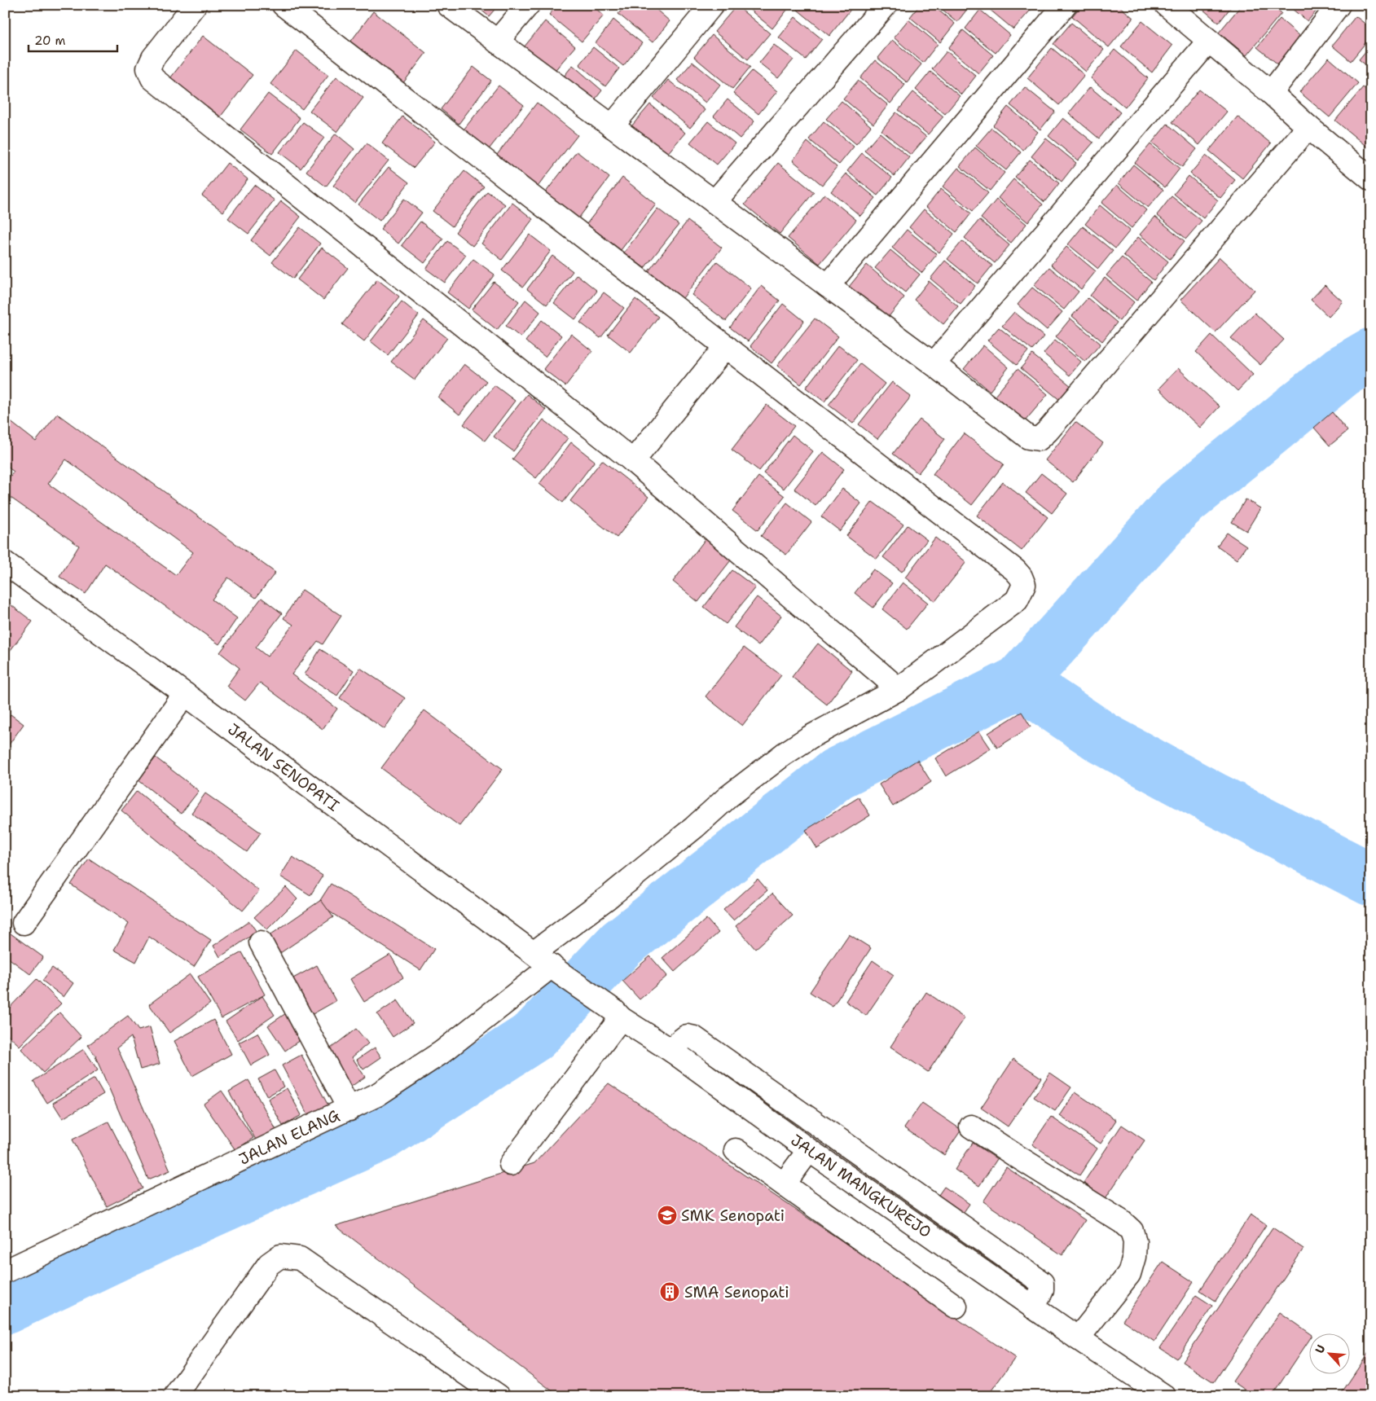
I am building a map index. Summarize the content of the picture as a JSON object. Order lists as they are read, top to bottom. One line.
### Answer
{"streets":{"street":["JALAN SENOPATI","JALAN ELANG","JALAN MANGKUREJO"]},"crossings":[["JALAN SENOPATI","JALAN ELANG"],["JALAN SENOPATI","JALAN MANGKUREJO"],["JALAN ELANG","JALAN MANGKUREJO"]],"places":{"school or university":["SMK Senopati"],"building":["SMA Senopati"]},"scale_bar":"20 m","north":"top left"}
